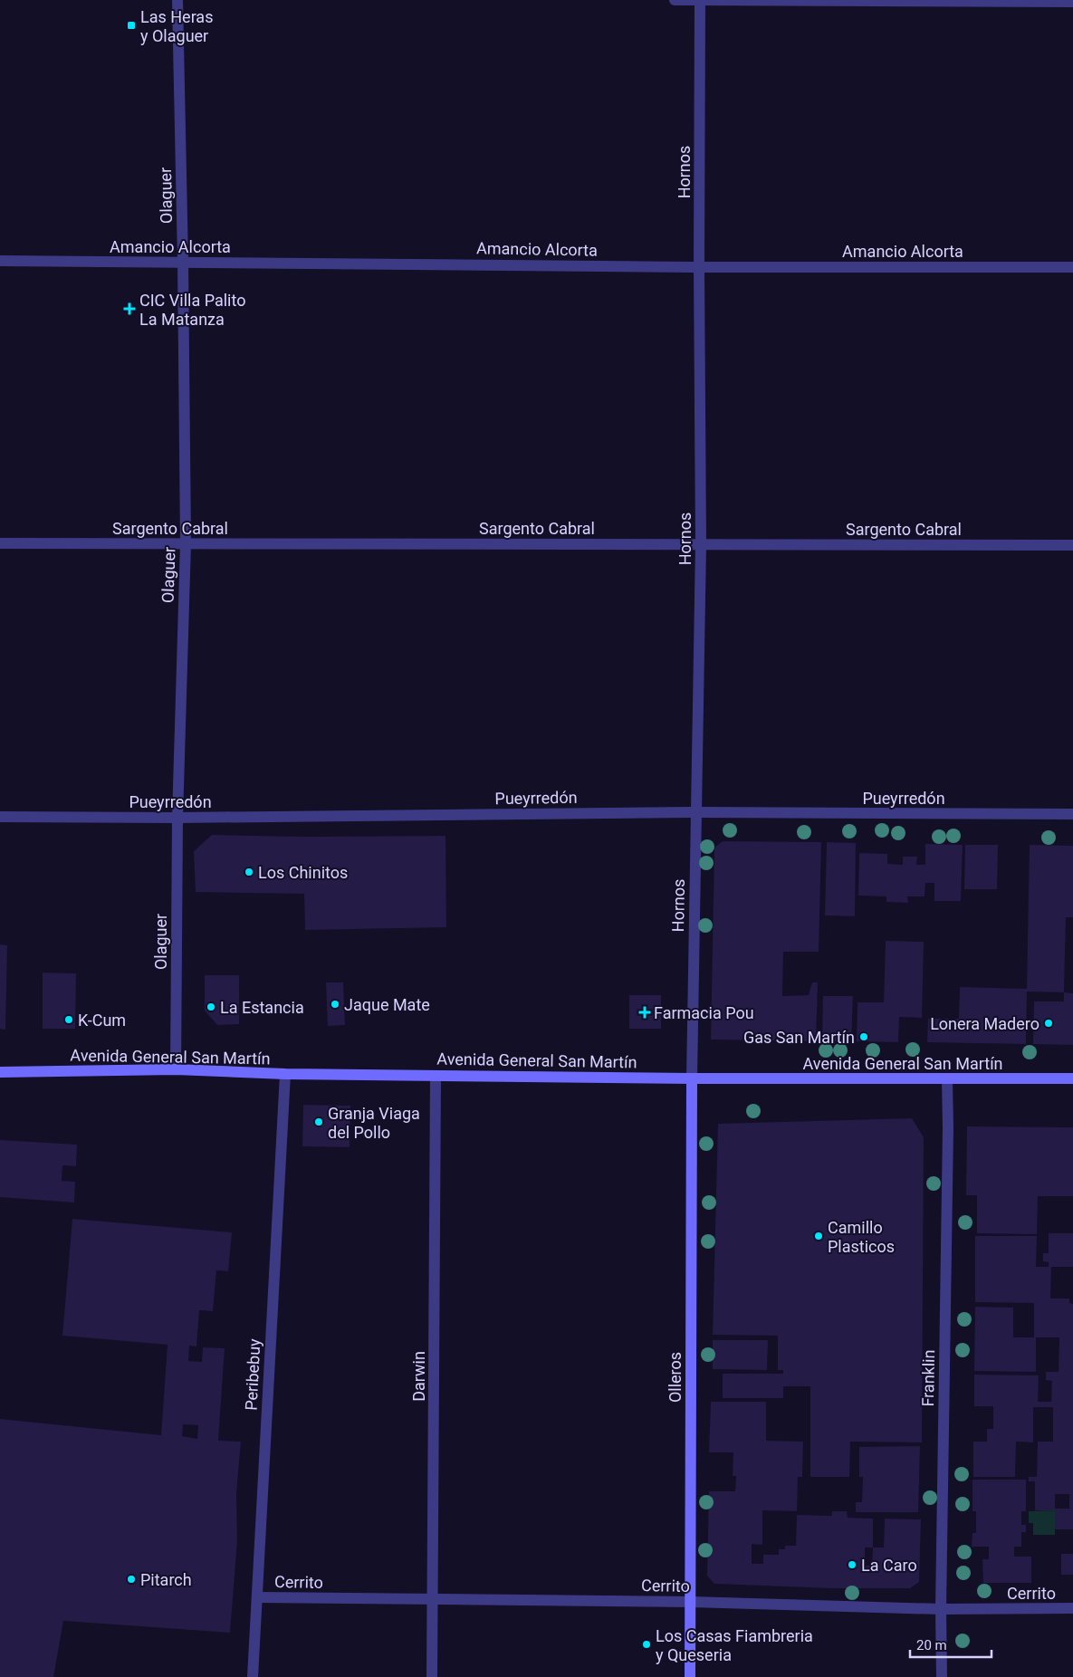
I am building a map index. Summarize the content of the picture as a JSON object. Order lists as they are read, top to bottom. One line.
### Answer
{"streets":{"main road":["Avenida General San Martín","Olleros"],"street":["Hornos","Olaguer","Amancio Alcorta","Sargento Cabral","Pueyrredón","Peribebuy","Darwin","Franklin","Cerrito"]},"crossings":[["Hornos","Amancio Alcorta"],["Hornos","Sargento Cabral"],["Hornos","Pueyrredón"],["Hornos","Avenida General San Martín"],["Hornos","Olleros"],["Olaguer","Amancio Alcorta"],["Olaguer","Sargento Cabral"],["Olaguer","Pueyrredón"],["Olaguer","Avenida General San Martín"],["Avenida General San Martín","Peribebuy"],["Avenida General San Martín","Darwin"],["Avenida General San Martín","Olleros"],["Avenida General San Martín","Franklin"],["Peribebuy","Cerrito"],["Darwin","Cerrito"],["Olleros","Cerrito"],["Franklin","Cerrito"]],"places":{"transit":["Las Heras y Olaguer"],"health":["CIC Villa Palito La Matanza","Farmacia Pou"],"other":["Los Chinitos","Jaque Mate","La Estancia","K-Cum","Lonera Madero","Gas San Martín","Granja Viaga del Pollo","Camillo Plasticos","La Caro","Pitarch","Los Casas Fiambreria y Queseria"]},"scale_bar":"20 m"}
